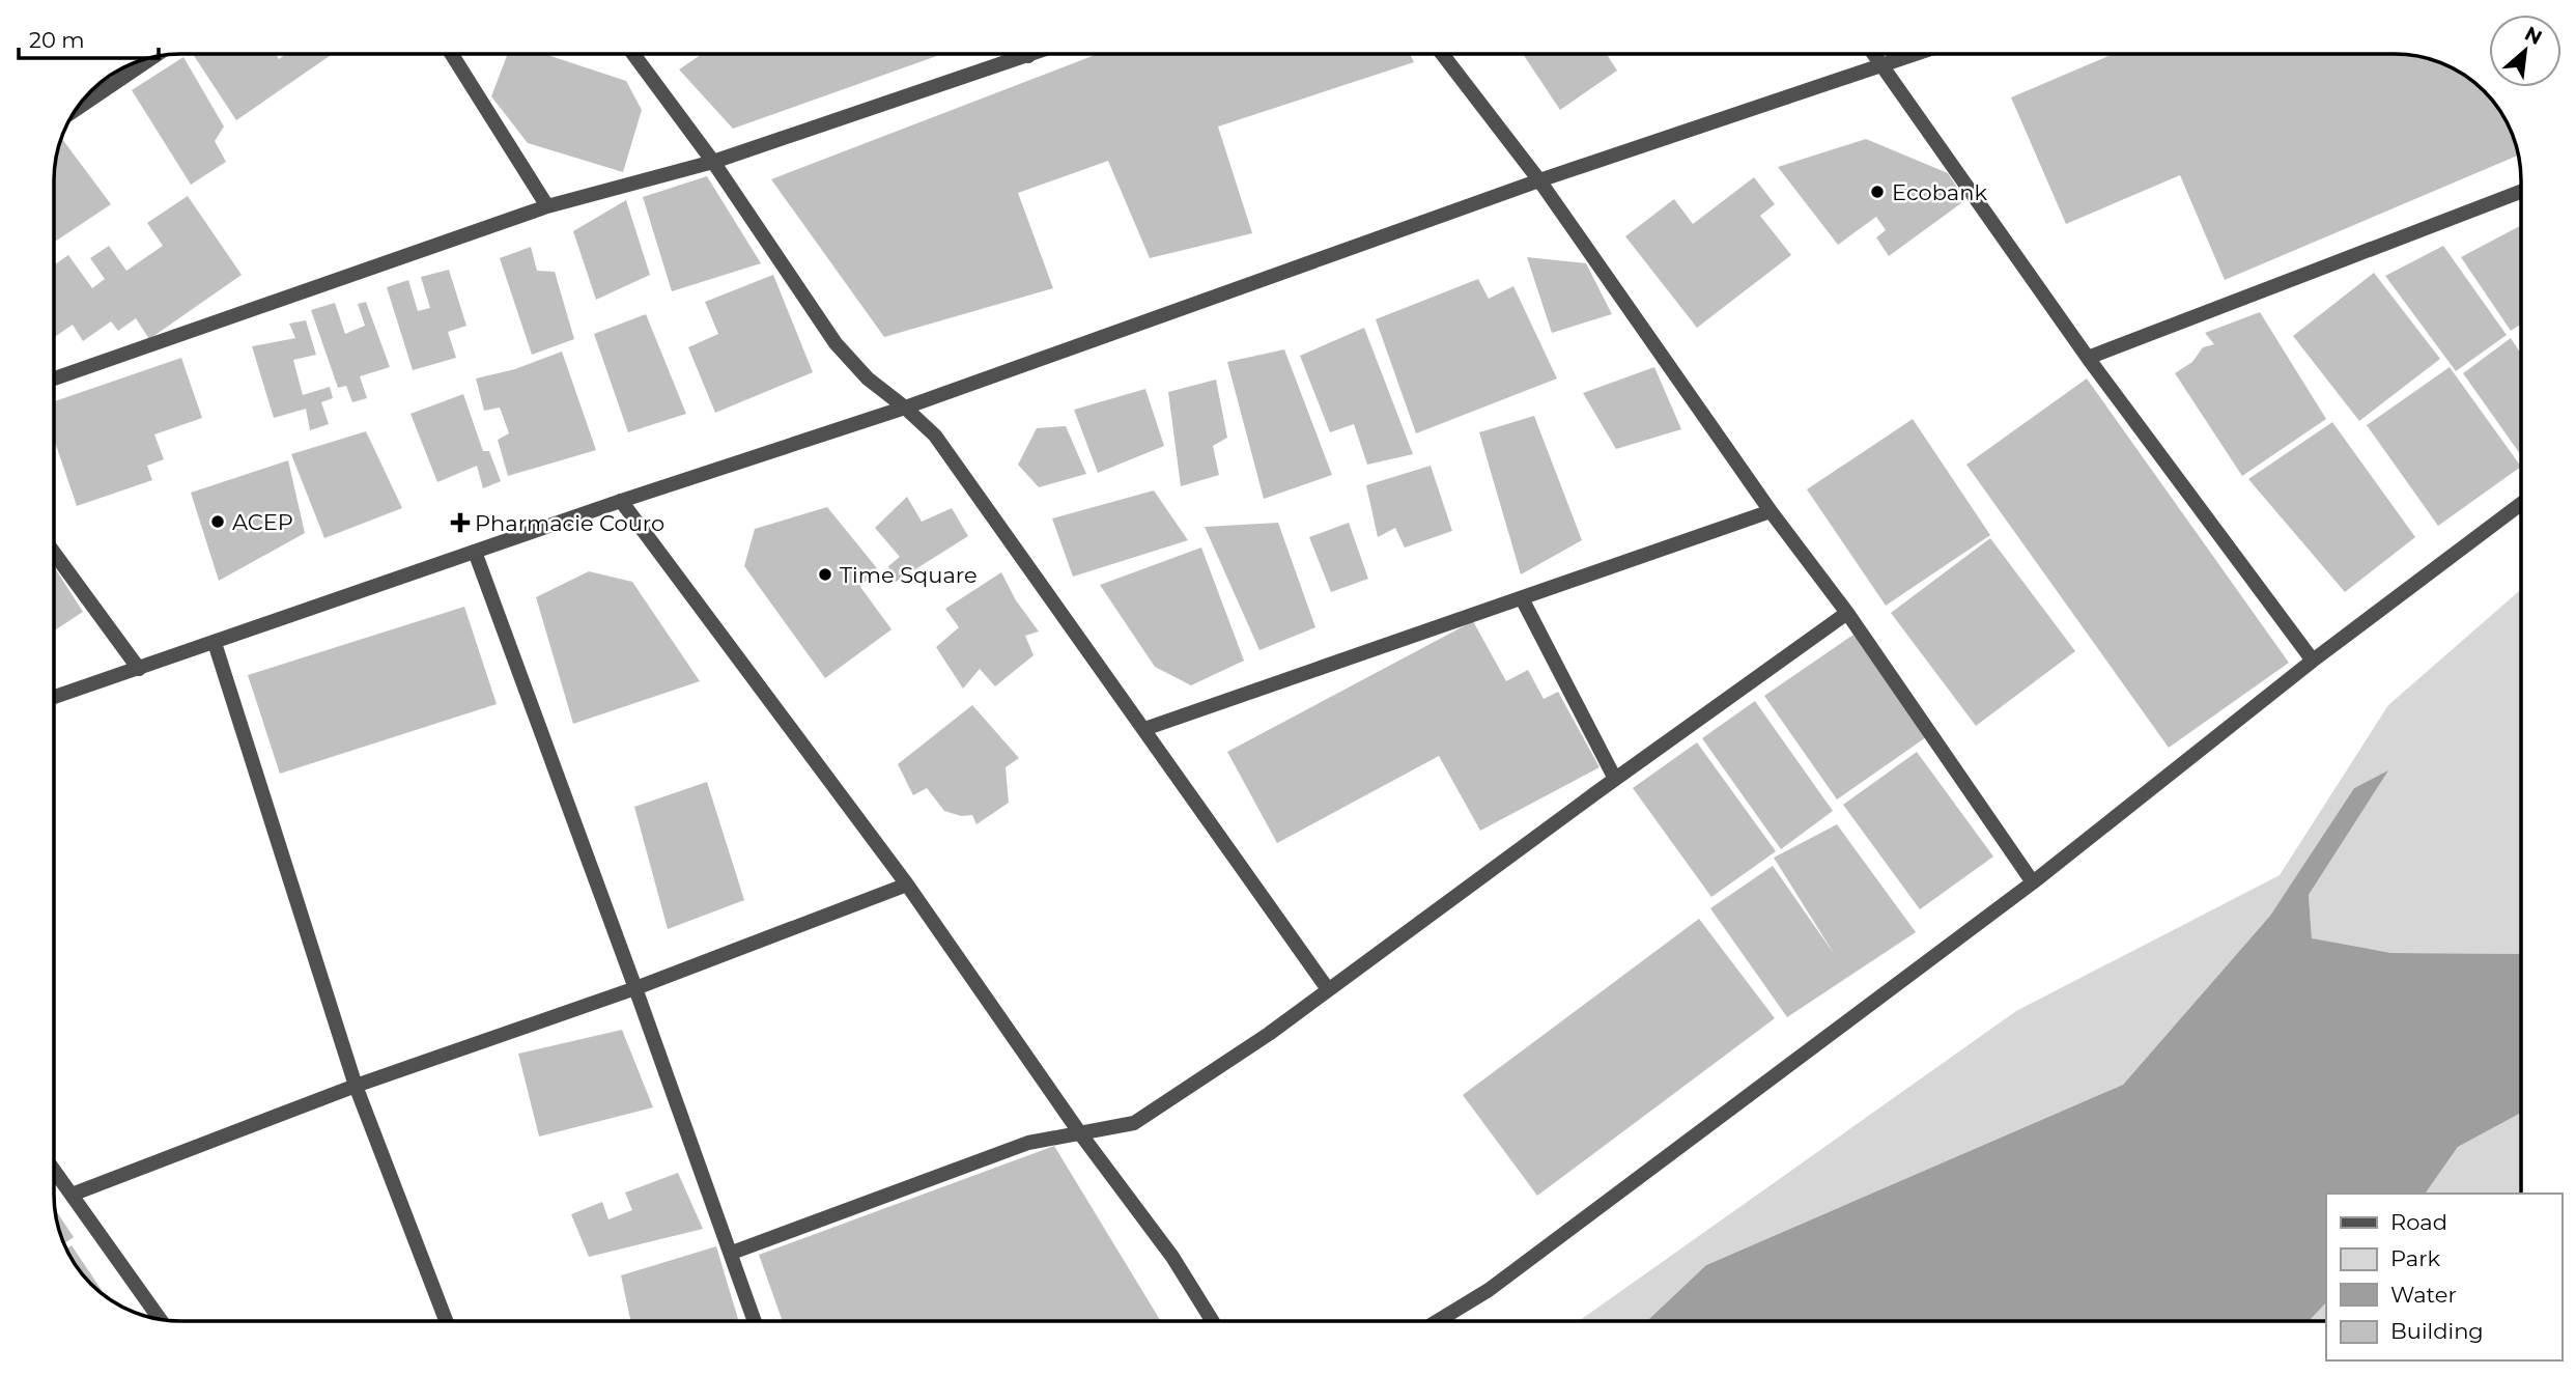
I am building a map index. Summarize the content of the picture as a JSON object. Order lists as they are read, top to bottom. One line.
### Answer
{"places":{"other":["Ecobank","ACEP","Time Square"],"health":["Pharmacie Couro"]},"legend":["Road","Park","Water","Building"],"scale_bar":"20 m","north":"top right"}
